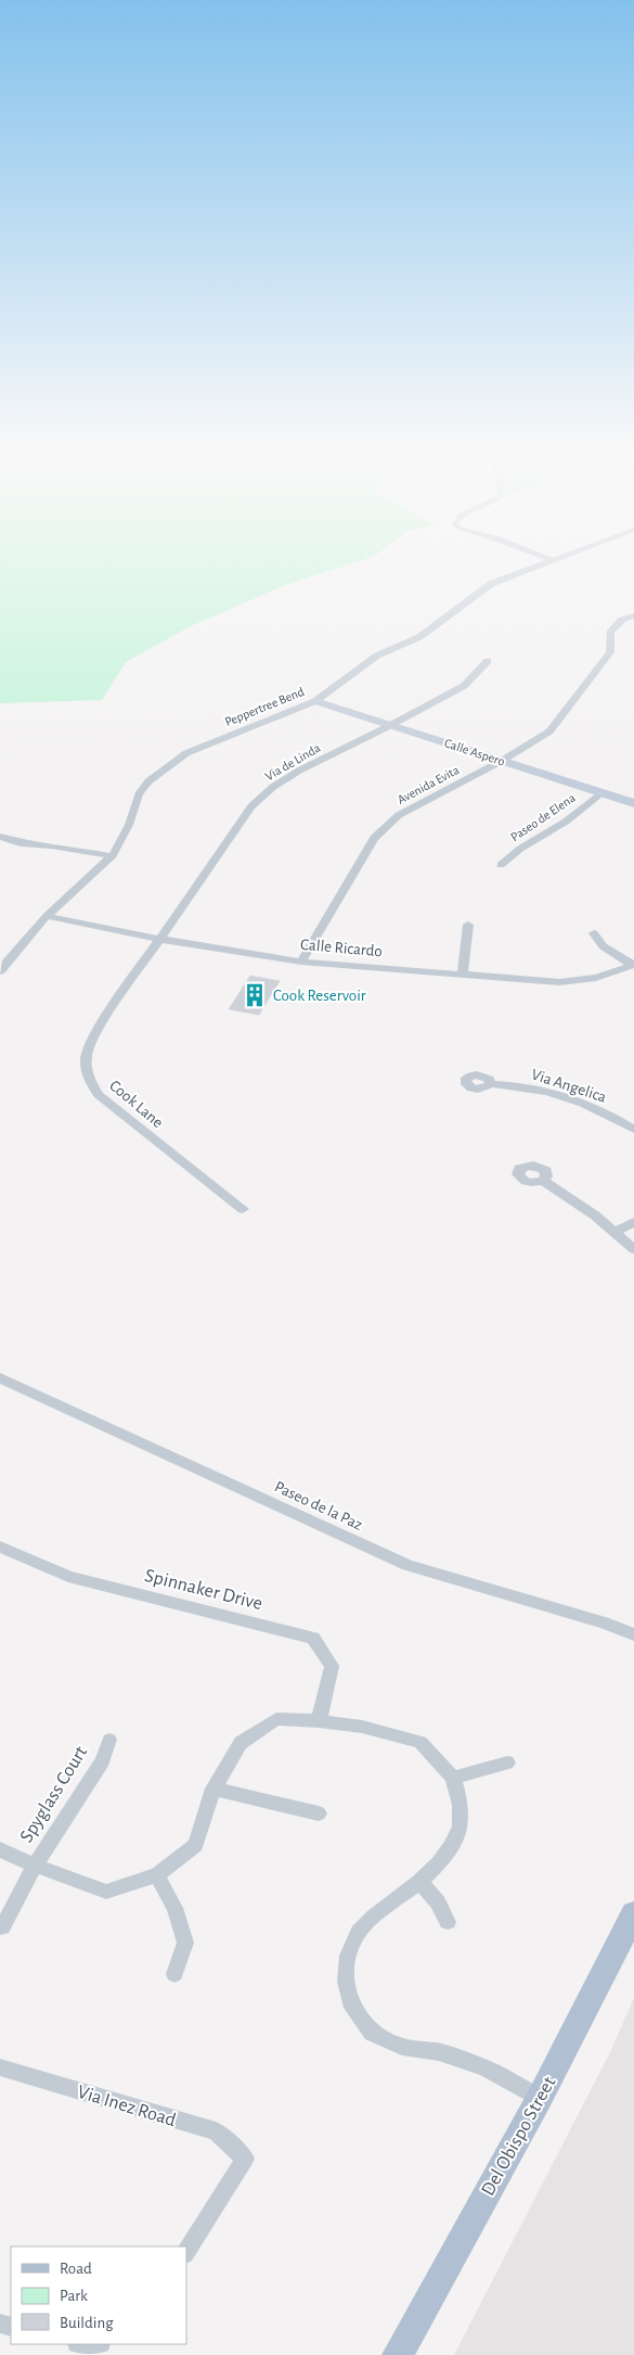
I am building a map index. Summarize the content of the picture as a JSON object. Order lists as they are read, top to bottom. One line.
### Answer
{"streets":{"main road":["Del Obispo Street"],"street":["Peppertree Bend","Calle Aspero","Via de Linda","Avenida Evita","Paseo de Elena","Calle Ricardo","Via Angelica","Cook Lane","Paseo de la Paz","Spinnaker Drive","Spyglass Court","Via Inez Road"]},"crossings":[["Peppertree Bend","Calle Aspero"],["Peppertree Bend","Calle Ricardo"],["Calle Aspero","Via de Linda"],["Calle Aspero","Avenida Evita"],["Calle Aspero","Paseo de Elena"],["Via de Linda","Calle Ricardo"],["Via de Linda","Cook Lane"],["Avenida Evita","Calle Ricardo"],["Calle Ricardo","Cook Lane"]],"places":{"building":["Cook Reservoir"]},"legend":["Road","Park","Building"]}
